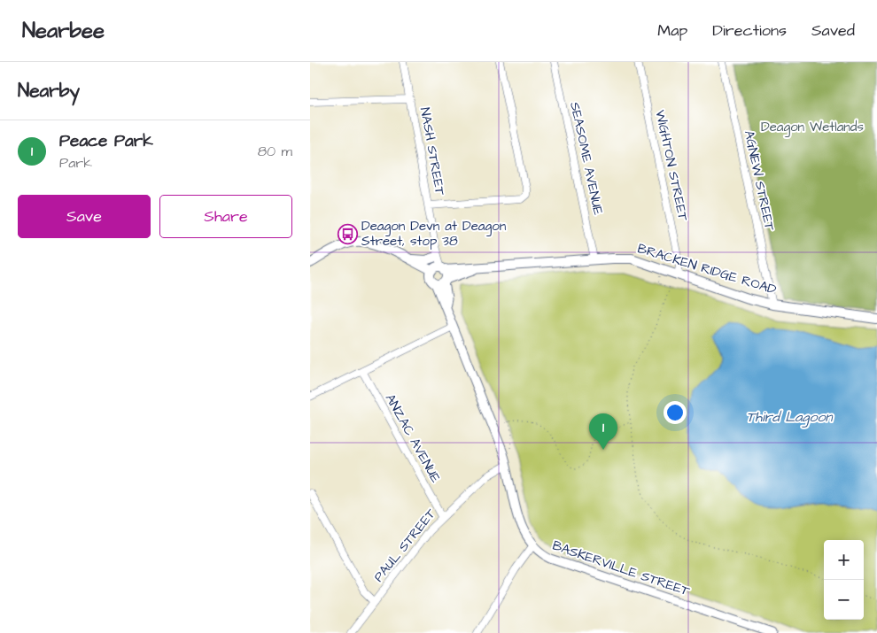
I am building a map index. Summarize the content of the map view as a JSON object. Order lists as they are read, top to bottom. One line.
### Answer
{"streets":{"main road":["BRACKEN RIDGE ROAD"],"street":["NASH STREET","SEASOME AVENUE","WIGHTON STREET","AGNEW STREET","ANZAC AVENUE","PAUL STREET","BASKERVILLE STREET"]},"crossings":[["NASH STREET","BRACKEN RIDGE ROAD"],["NASH STREET","BASKERVILLE STREET"],["SEASOME AVENUE","BRACKEN RIDGE ROAD"],["WIGHTON STREET","BRACKEN RIDGE ROAD"],["AGNEW STREET","BRACKEN RIDGE ROAD"],["BRACKEN RIDGE ROAD","BASKERVILLE STREET"],["ANZAC AVENUE","PAUL STREET"],["PAUL STREET","BASKERVILLE STREET"]],"water":["Third Lagoon"],"parks":["Deagon Wetlands"],"places":{"bus stop":["Deagon Devn at Deagon Street, stop 38"]},"page":{"header":"Nearbee","nav":["Map","Directions","Saved"],"heading":"Nearby","list":[{"mark":"1","name":"Peace Park","note":"Park","value":"80 m"}],"buttons":["Save","Share"],"pins":"1","map_buttons":["+","−"]}}
